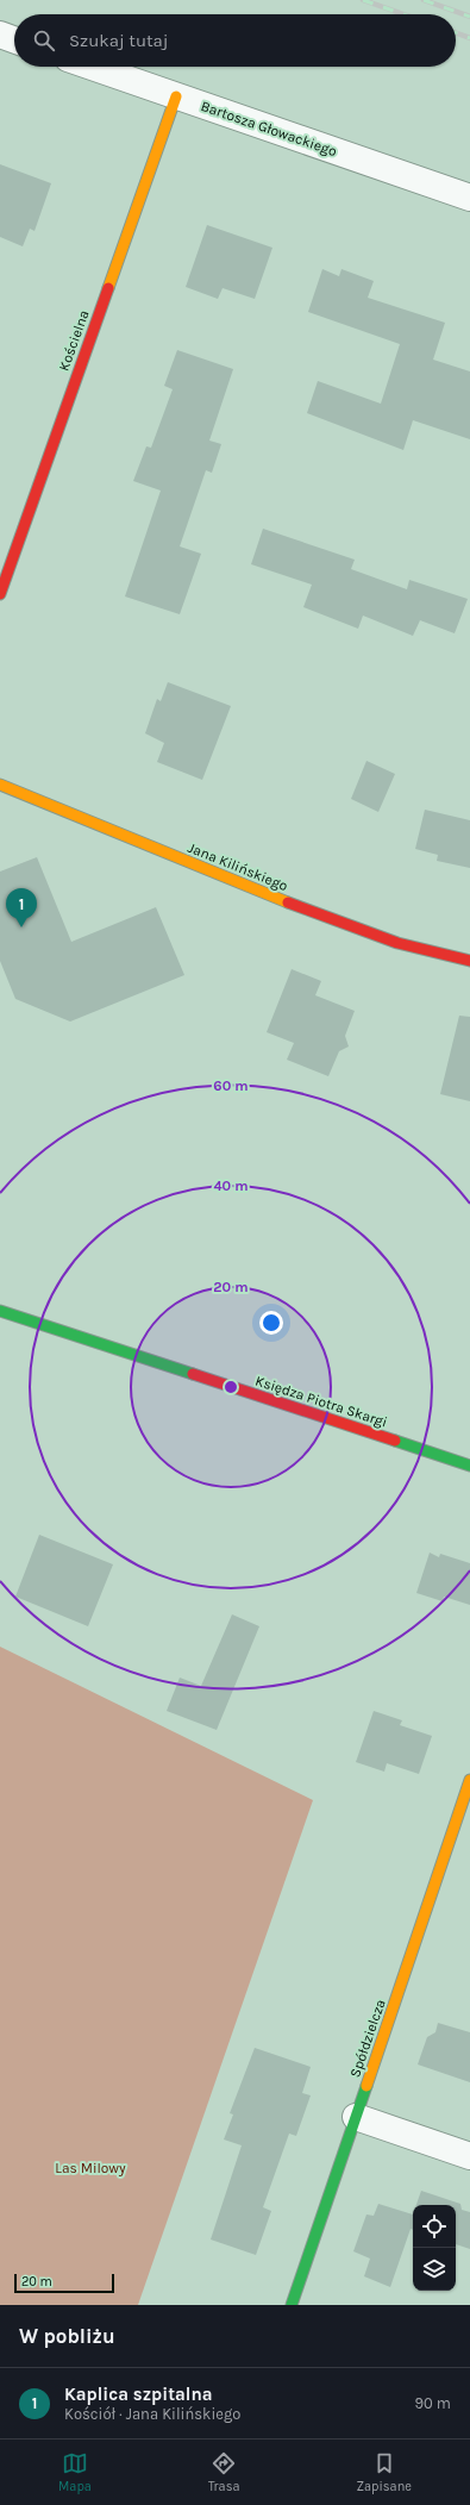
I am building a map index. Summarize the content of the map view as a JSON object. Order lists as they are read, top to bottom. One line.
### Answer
{"streets":{"street":["Bartosza Głowackiego","Kościelna","Jana Kilińskiego","Księdza Piotra Skargi","Spółdzielcza"]},"crossings":[["Bartosza Głowackiego","Kościelna"]],"parks":["Las Milowy"],"scale_bar":"20 m","page":{"search":"Szukaj tutaj","pins":"1","scale":"20 m","heading":"W pobliżu","list":[{"mark":"1","name":"Kaplica szpitalna","note":"Kościół · Jana Kilińskiego","value":"90 m"}],"nav":["Mapa","Trasa","Zapisane"]},"rings":["60 m","40 m","20 m"]}
